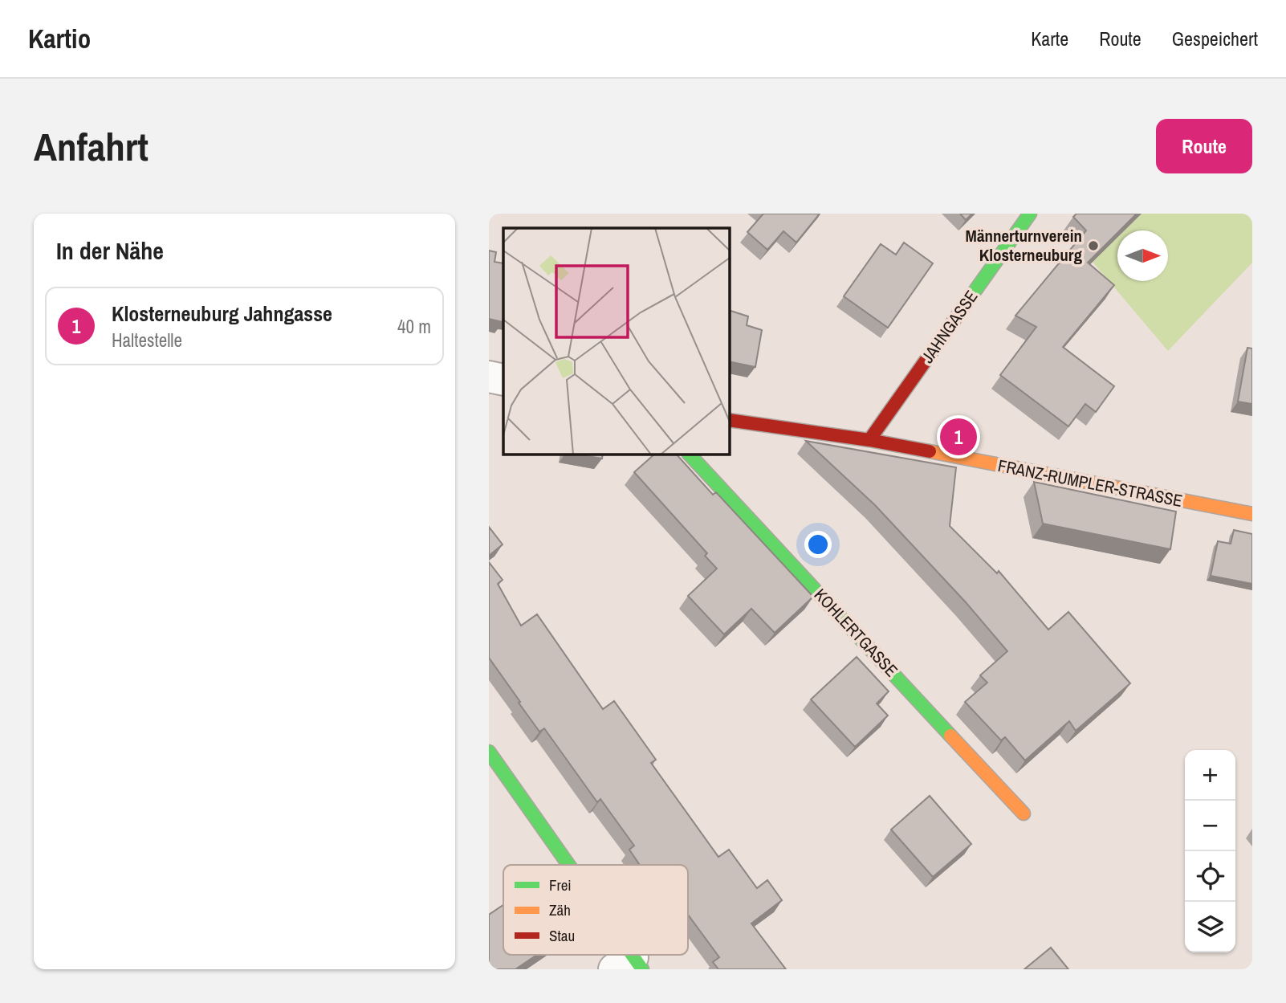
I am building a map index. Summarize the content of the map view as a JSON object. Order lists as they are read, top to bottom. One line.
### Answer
{"streets":{"street":["JAHNGASSE","FRANZ-RUMPLER-STRASSE","KOHLERTGASSE"]},"crossings":[["JAHNGASSE","FRANZ-RUMPLER-STRASSE"]],"places":["Männerturnverein Klosterneuburg"],"legend":["Frei","Zäh","Stau"],"north":"right","page":{"header":"Kartio","nav":["Karte","Route","Gespeichert"],"buttons":"Route","title":"Anfahrt","heading":"In der Nähe","list":[{"mark":"1","name":"Klosterneuburg Jahngasse","note":"Haltestelle","value":"40 m"}],"pins":"1","map_buttons":["+","−"]}}
